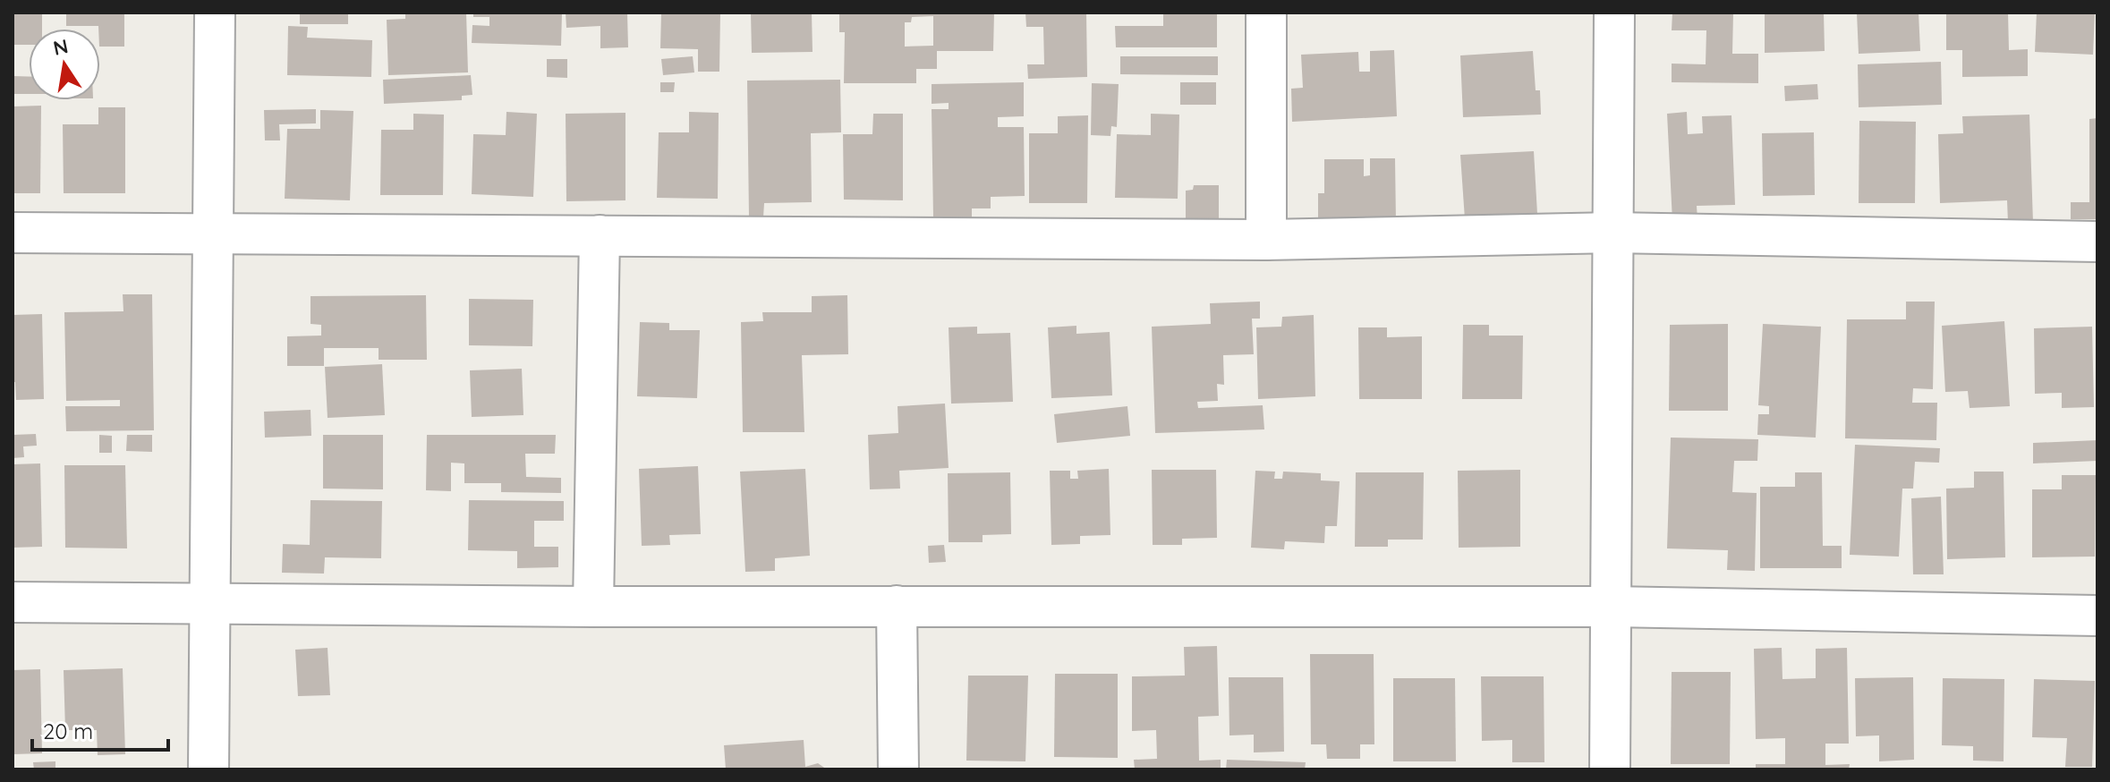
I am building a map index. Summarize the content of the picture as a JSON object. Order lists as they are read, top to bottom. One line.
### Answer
{"scale_bar":"20 m","north":"top"}
